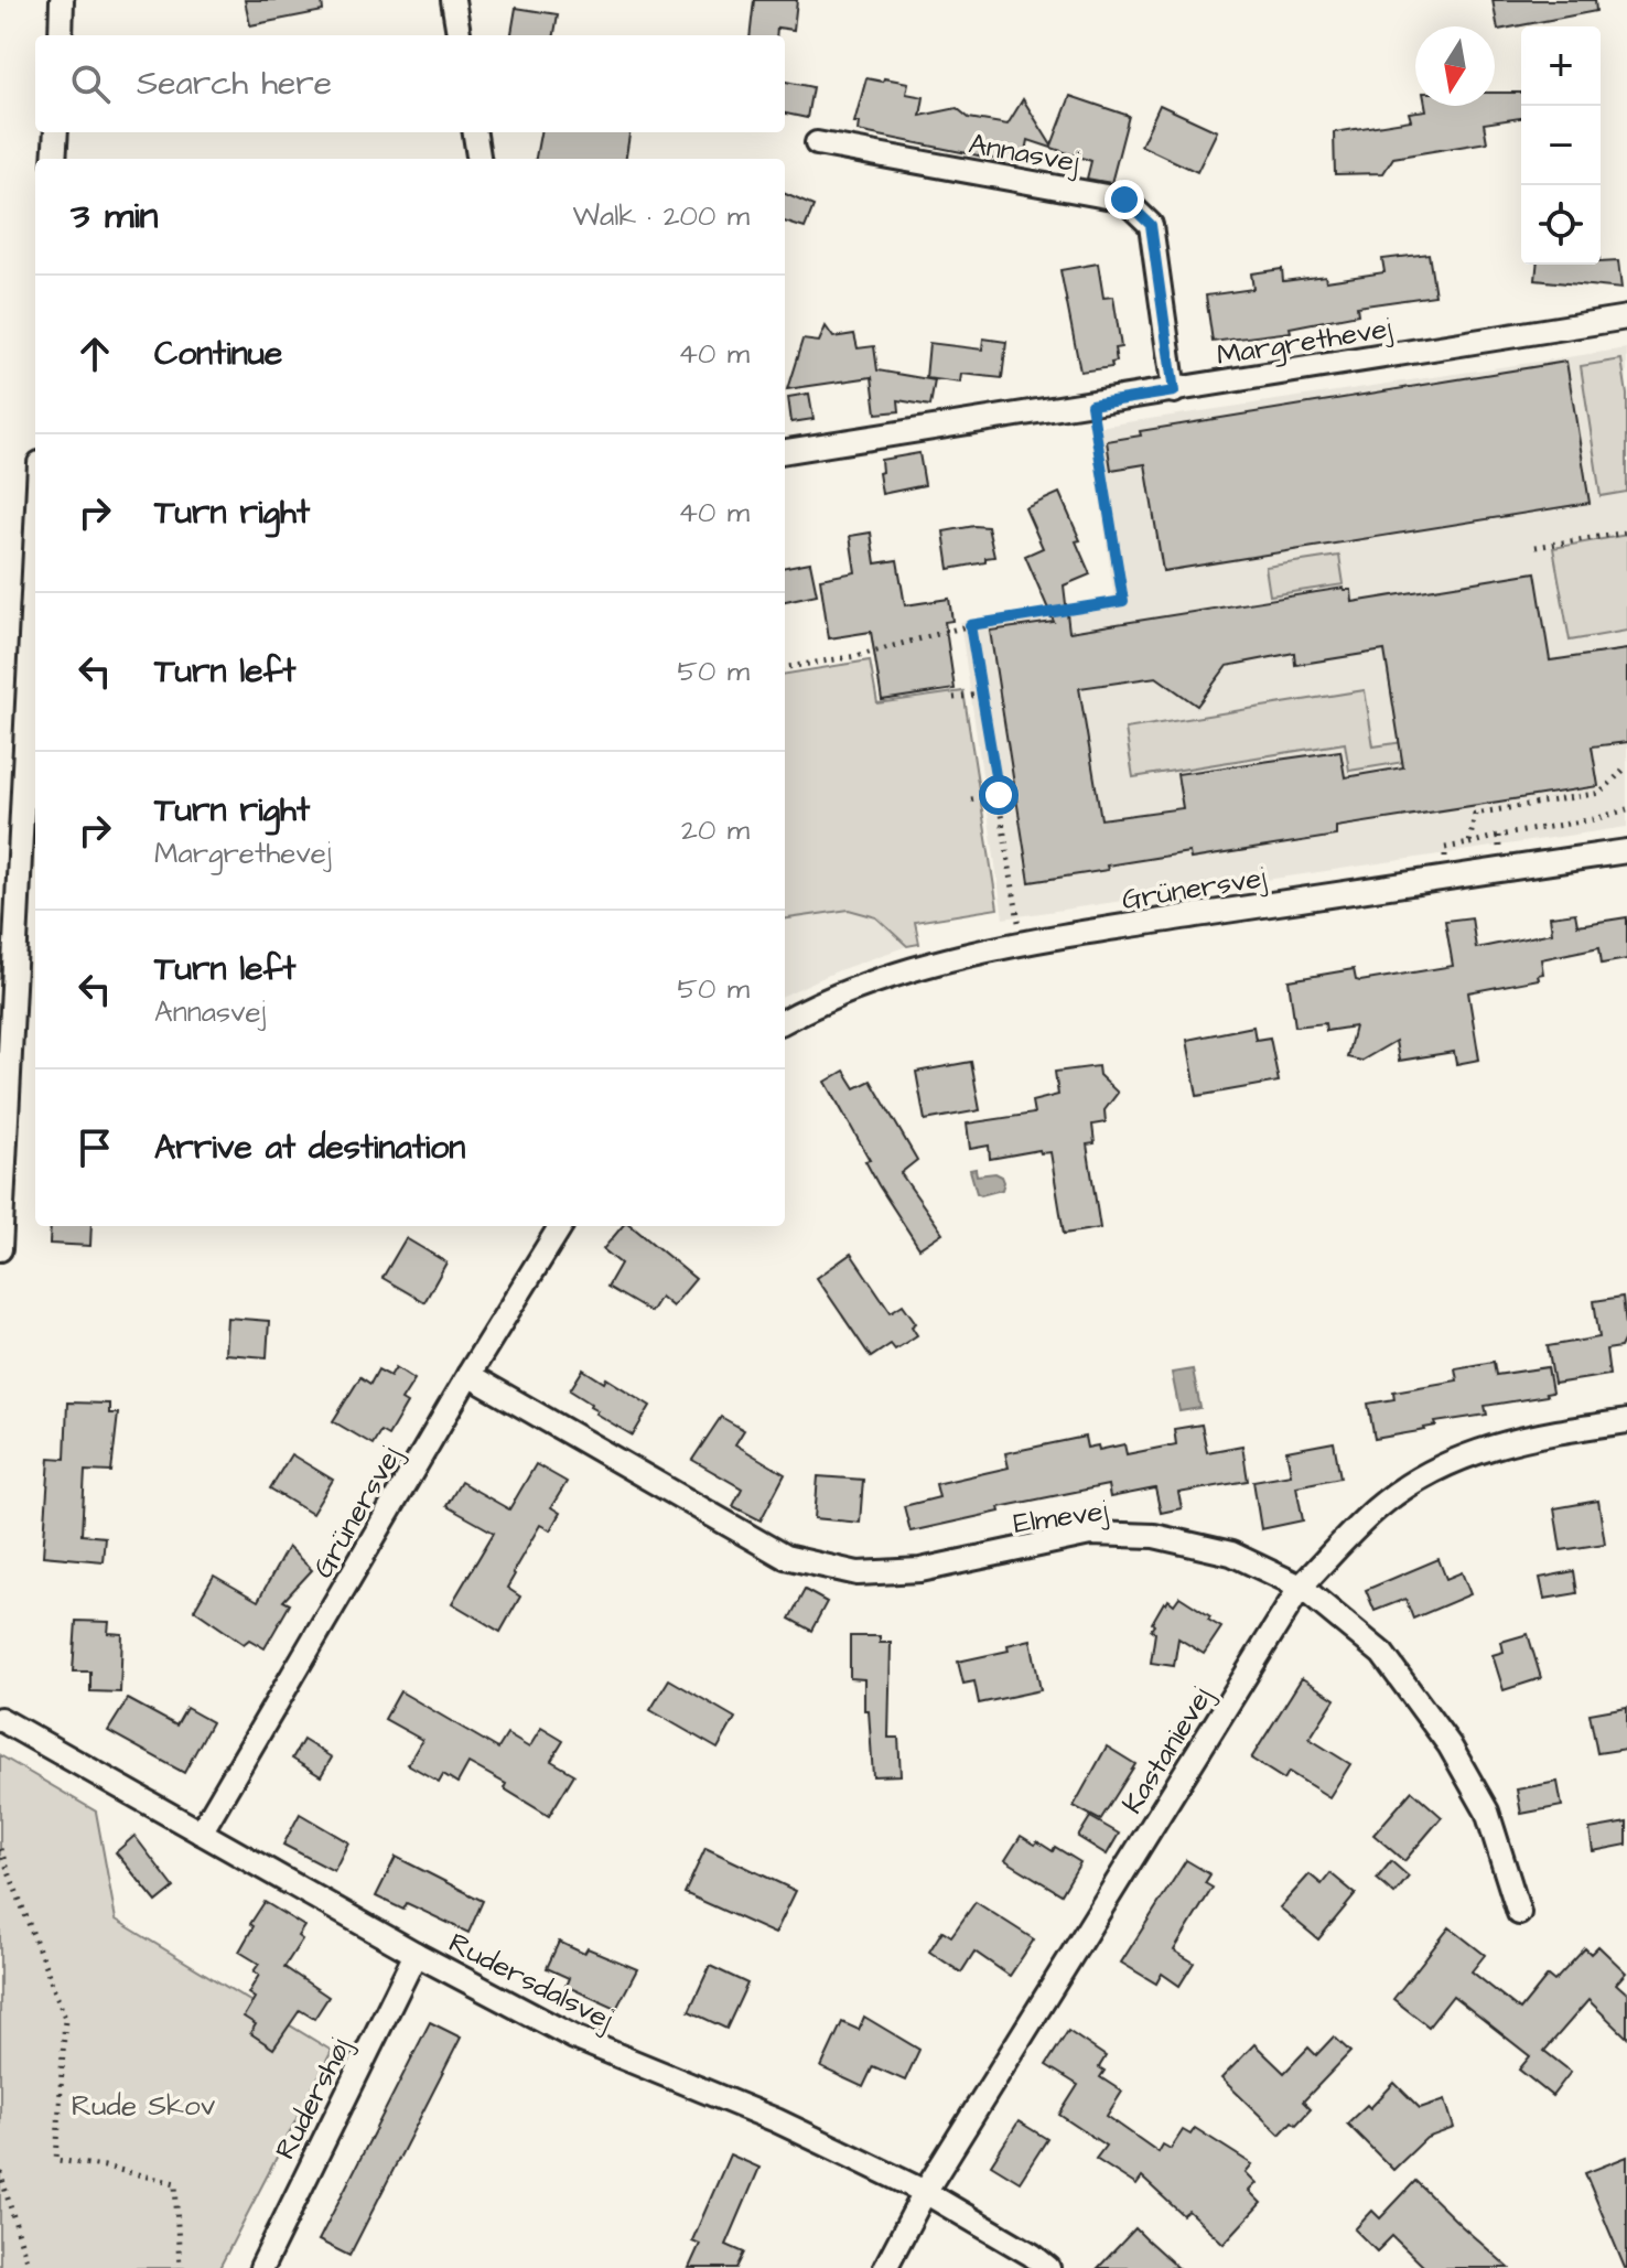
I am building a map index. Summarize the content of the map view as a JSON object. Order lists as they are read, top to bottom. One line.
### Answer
{"streets":{"street":["Annasvej","Margrethevej","Grünersvej","Elmevej","Kastanievej","Rudersdalsvej","Rudershøj"]},"crossings":[["Annasvej","Margrethevej"],["Grünersvej","Elmevej"],["Grünersvej","Rudersdalsvej"],["Elmevej","Kastanievej"],["Kastanievej","Rudersdalsvej"],["Rudersdalsvej","Rudershøj"]],"parks":["Rude Skov"],"north":"bottom","page":{"map_buttons":["+","−"],"search":"Search here","heading":["3 min","Walk · 200 m"],"list":[["Continue","40 m"],["Turn right","40 m"],["Turn left","50 m"],["Turn right","Margrethevej","20 m"],["Turn left","Annasvej","50 m"],"Arrive at destination"]}}
